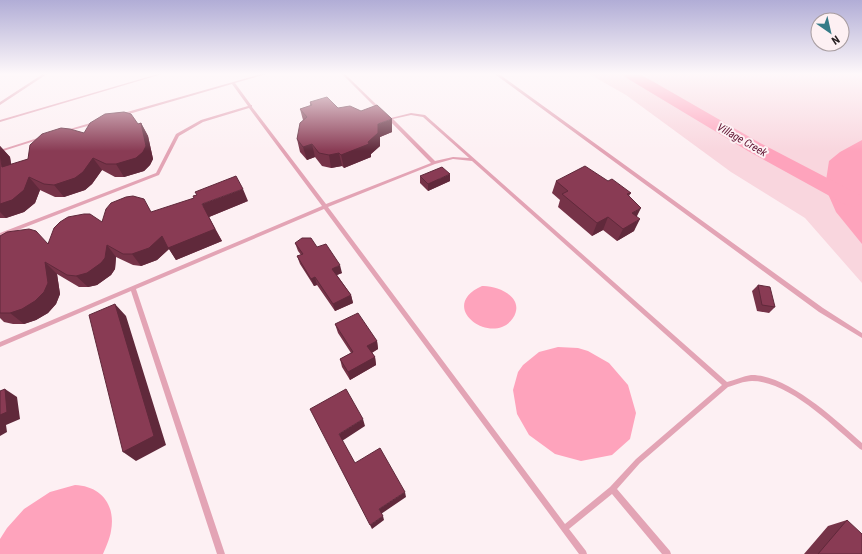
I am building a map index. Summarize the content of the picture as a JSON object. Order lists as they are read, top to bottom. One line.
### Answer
{"water":["Village Creek"],"north":"bottom right"}
